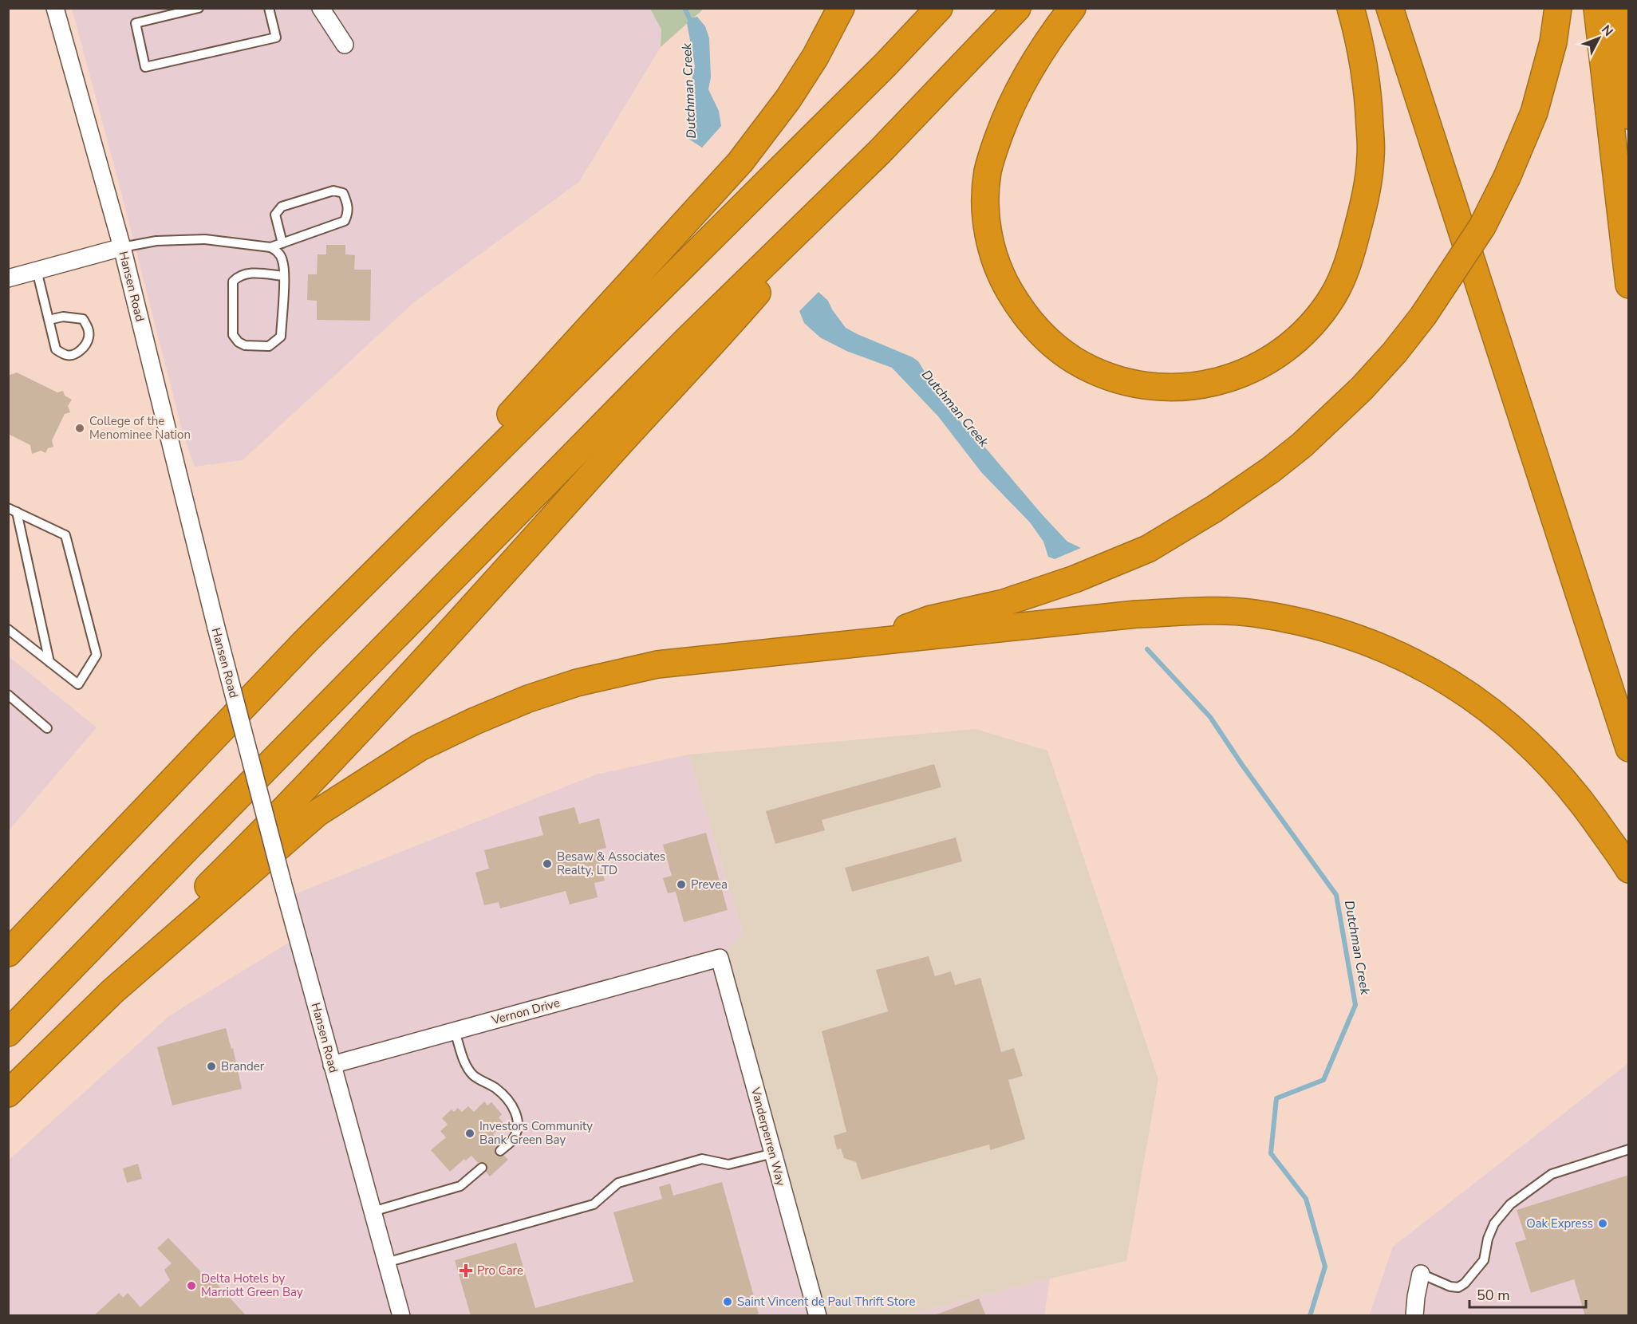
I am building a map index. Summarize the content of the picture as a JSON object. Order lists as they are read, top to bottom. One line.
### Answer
{"streets":{"street":["Hansen Road","Vernon Drive","Vanderperren Way"]},"crossings":[["Hansen Road","Vernon Drive"],["Vernon Drive","Vanderperren Way"]],"water":["Dutchman Creek"],"places":{"other":["College of the Menominee Nation","Besaw & Associates Realty, LTD","Prevea","Brander","Investors Community Bank Green Bay","Oak Express","Delta Hotels by Marriott Green Bay","Saint Vincent de Paul Thrift Store"],"health":["Pro Care"]},"scale_bar":"50 m","north":"top right"}
